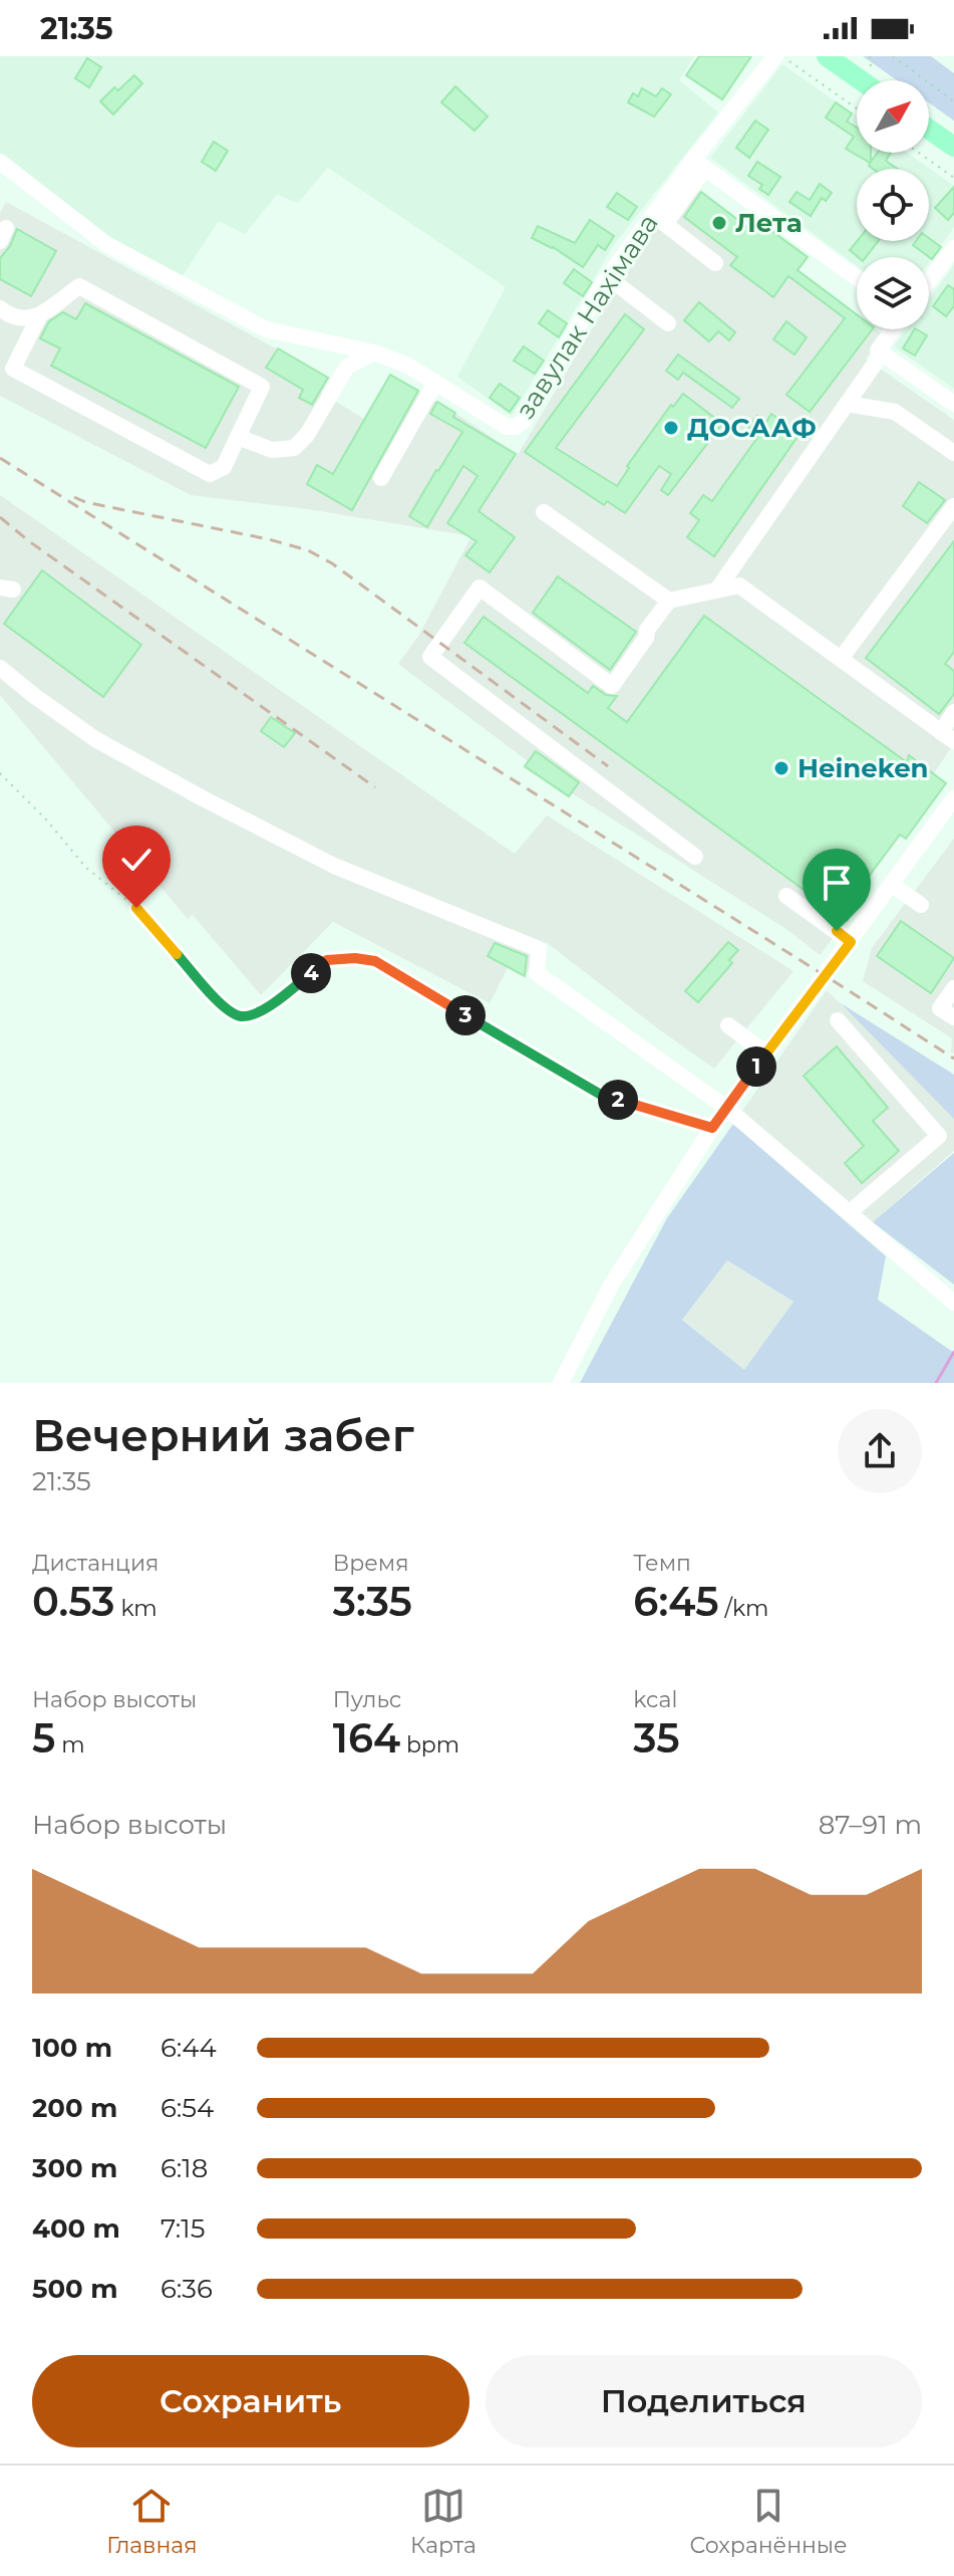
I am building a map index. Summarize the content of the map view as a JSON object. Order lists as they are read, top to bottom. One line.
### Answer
{"streets":{"street":["завулак Нахімава"]},"places":["Лета","ДОСААФ","Heineken"],"north":"top right","page":{"status":"21:35","pins":["4","3","1","2"],"heading":["Вечерний забег","21:35"],"stats":[["Дистанция","0.53 km"],["Время","3:35"],["Темп","6:45 /km"],["Набор высоты","5 m"],["Пульс","164 bpm"],["kcal","35"]],"chart":["Набор высоты","87–91 m"],"list":[{"name":"100 m","note":"6:44"},{"name":"200 m","note":"6:54"},{"name":"300 m","note":"6:18"},{"name":"400 m","note":"7:15"},{"name":"500 m","note":"6:36"}],"buttons":["Сохранить","Поделиться"],"tabs":["Главная","Карта","Сохранённые"]}}
